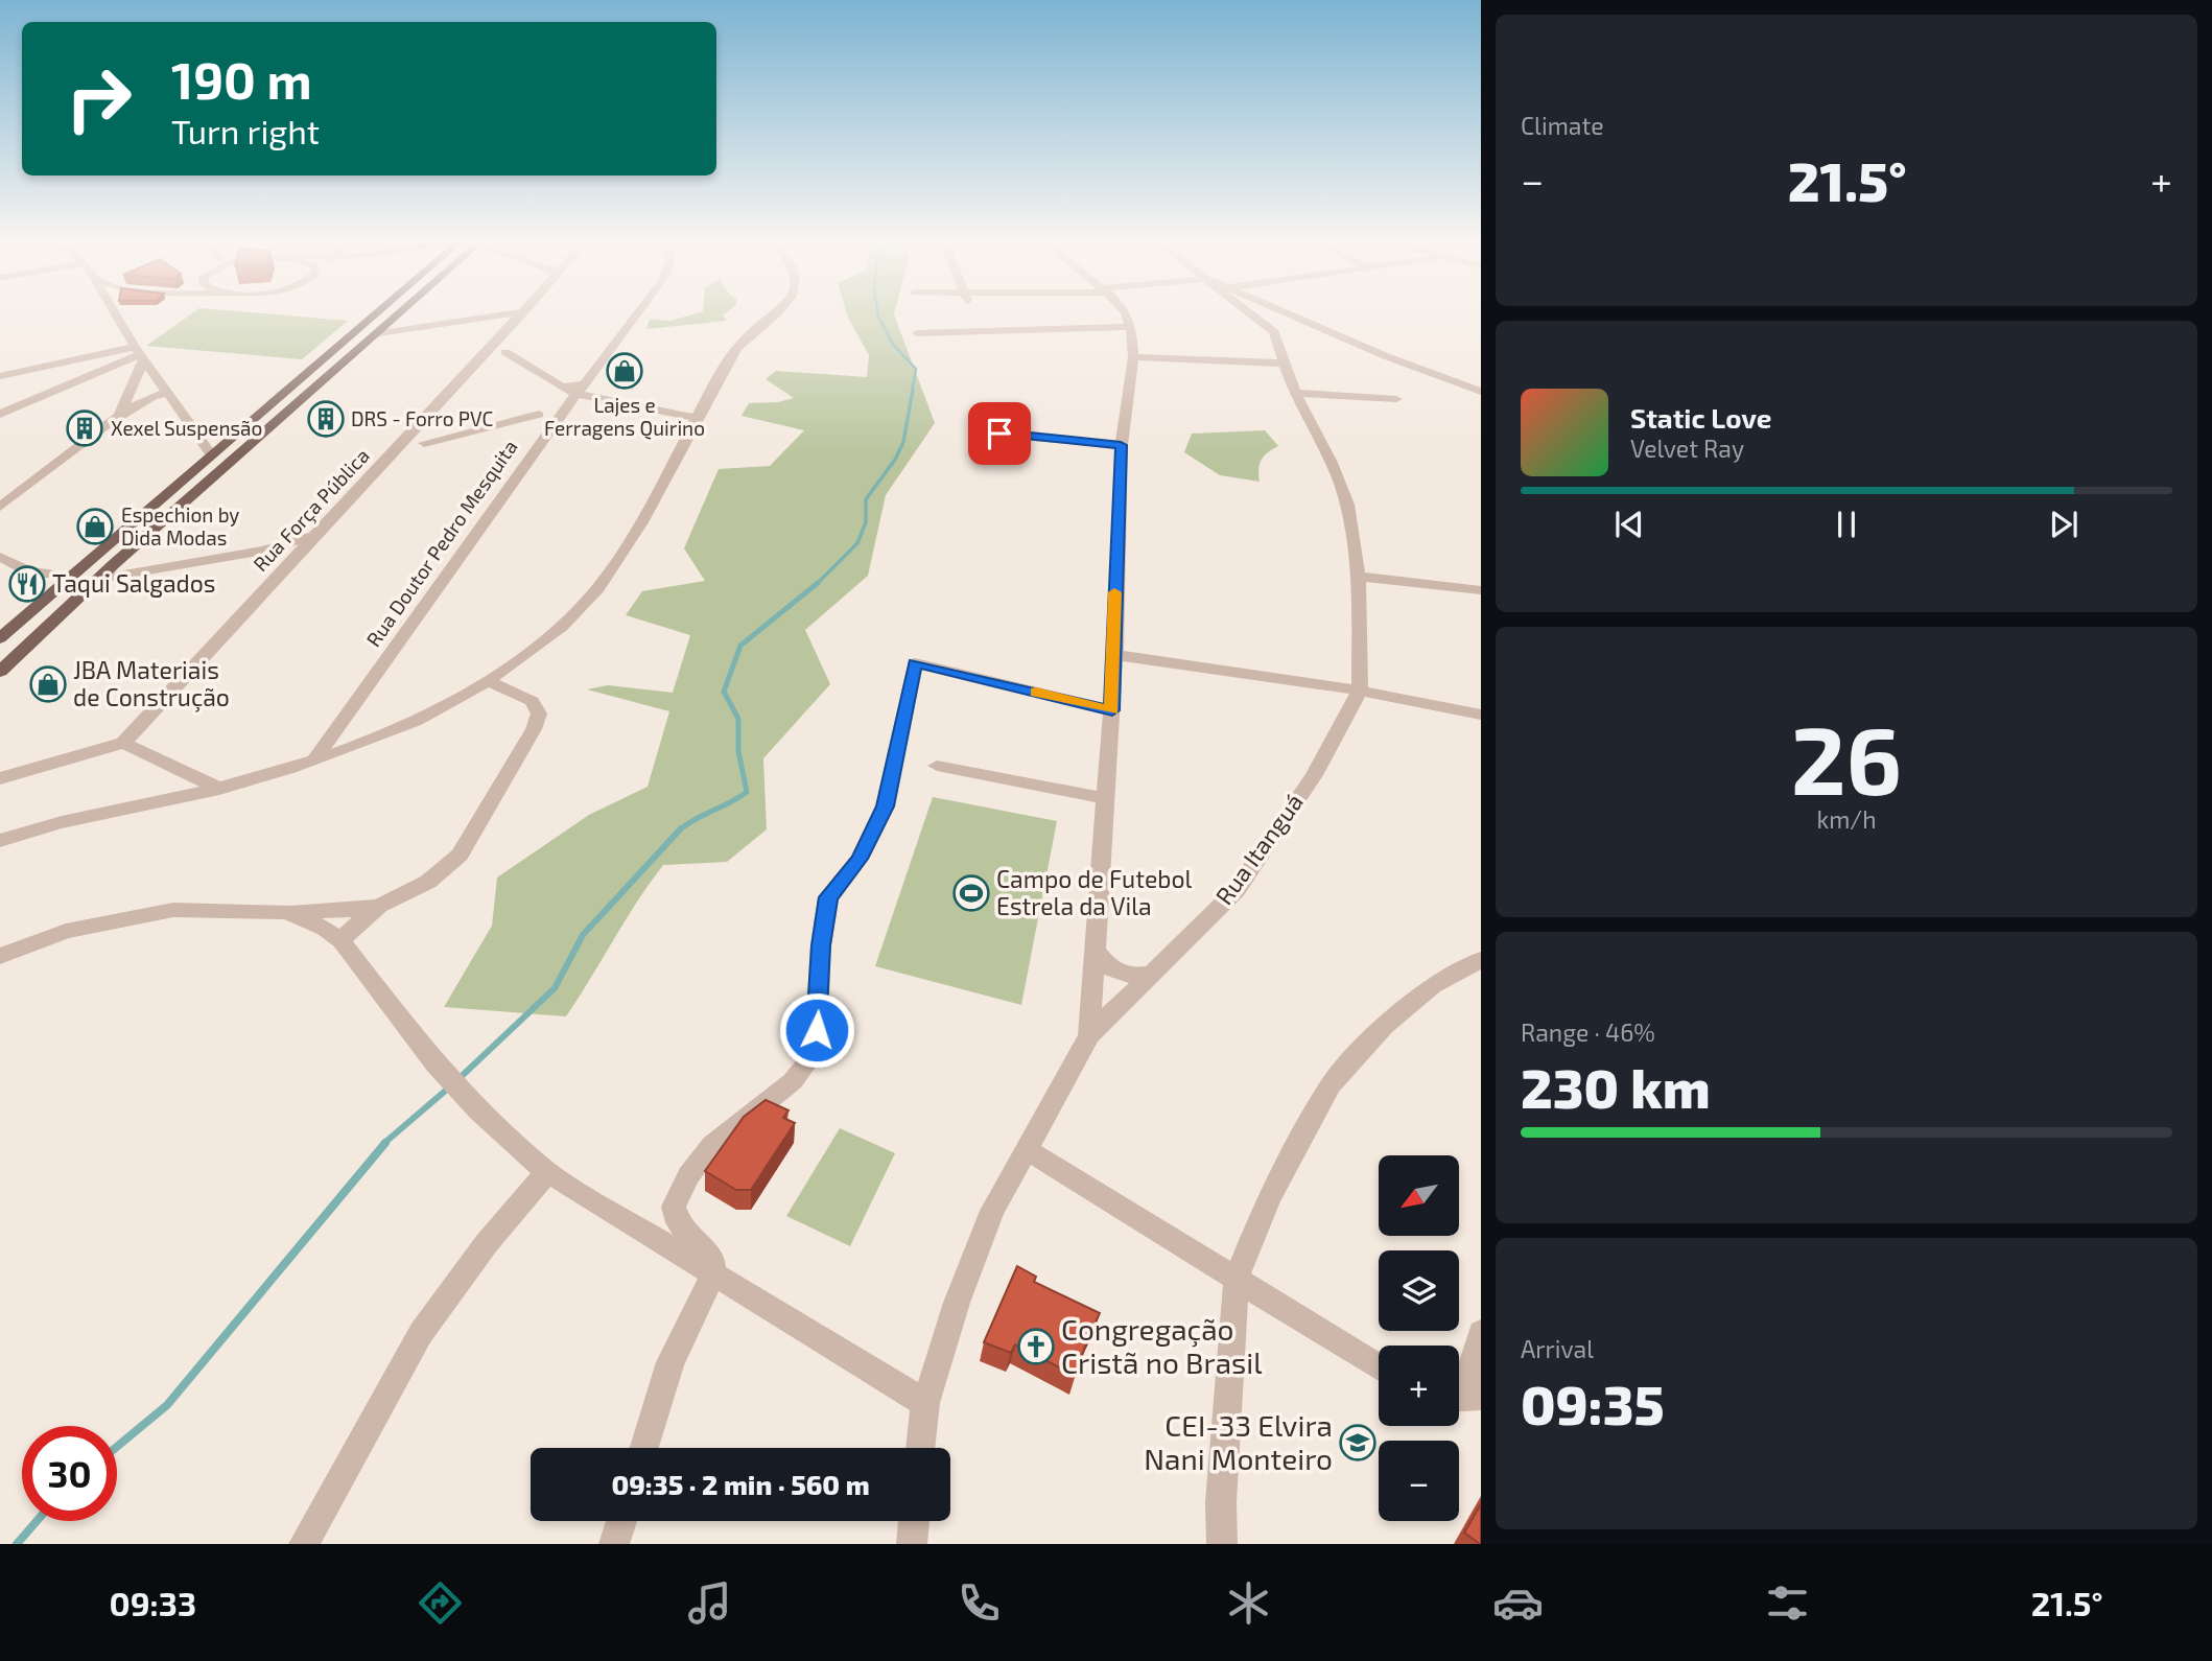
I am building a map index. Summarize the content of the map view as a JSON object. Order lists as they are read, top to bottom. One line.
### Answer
{"streets":{"street":["Rua Força Pública","Rua Doutor Pedro Mesquita","Rua Itanguá"]},"places":{"shop":["Lajes e Ferragens Quirino","Espechion by Dida Modas","JBA Materiais de Construção"],"building":["DRS - Forro PVC","Xexel Suspensão"],"restaurant":["Taqui Salgados"],"sports":["Campo de Futebol Estrela da Vila"],"church":["Congregação Cristã no Brasil"],"school or university":["CEI-33 Elvira Nani Monteiro"]},"north":"bottom left","page":{"tile":["Climate",["26","km/h"],["Range · 46%","230 km"],["Arrival","09:35"]],"turn":["190 m","Turn right"],"heat":["−","21.5°","+"],"song":["Static Love","Velvet Ray"],"map_buttons":["+","−"],"limit":"30","trip":"09:35 · 2 min · 560 m","tabs":["09:33","21.5°"]}}
